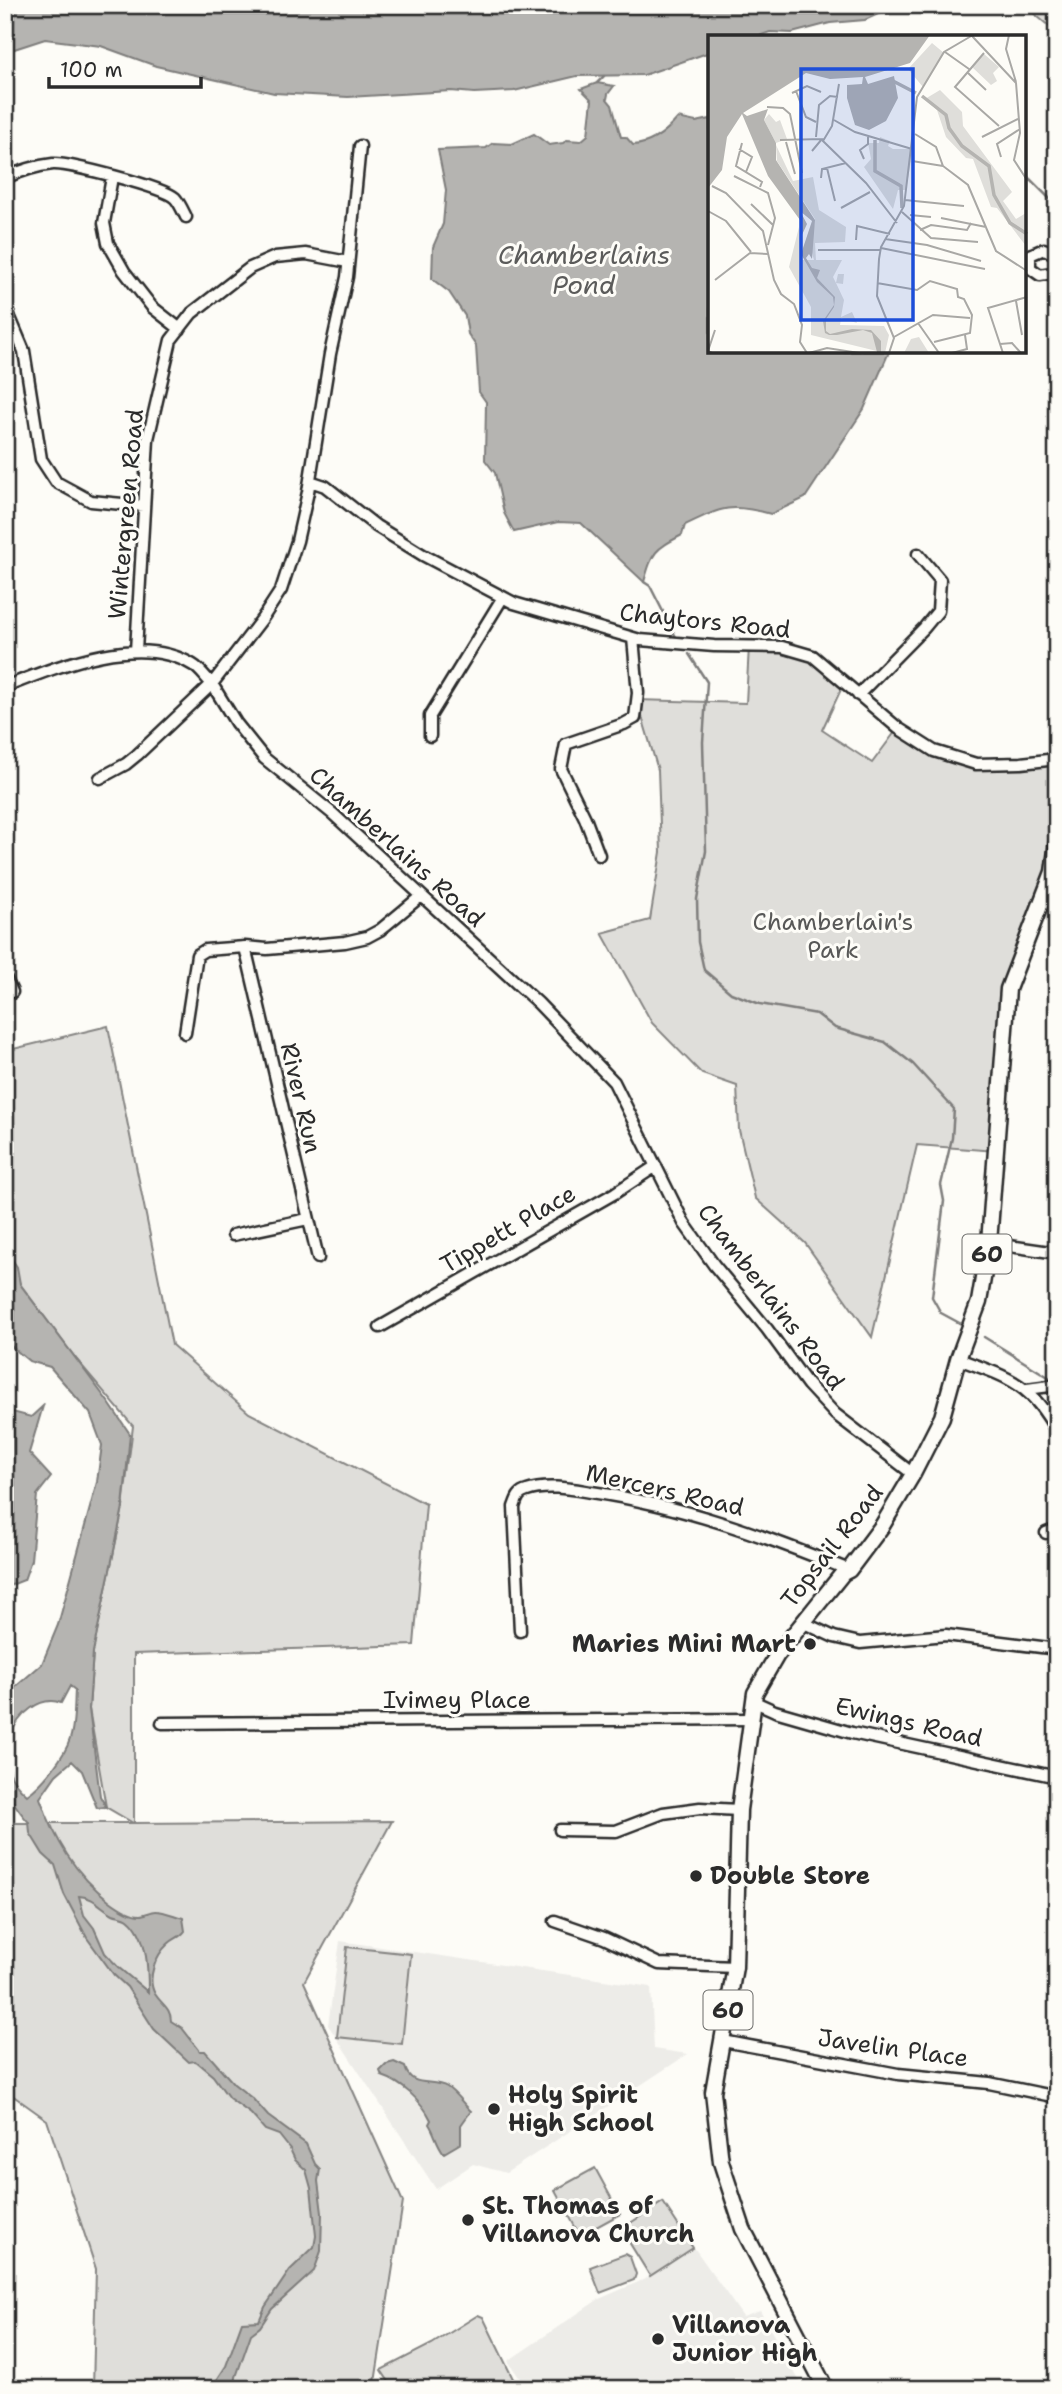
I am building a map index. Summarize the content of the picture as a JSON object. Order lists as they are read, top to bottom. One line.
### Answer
{"streets":{"main road":["60","Topsail Road"],"street":["Wintergreen Road","Chaytors Road","Chamberlains Road","River Run","Tippett Place","Mercers Road","Ivimey Place","Ewings Road","Javelin Place"]},"crossings":[["Wintergreen Road","Chamberlains Road"],["Chamberlains Road","Tippett Place"],["Chamberlains Road","Topsail Road"],["Mercers Road","Topsail Road"],["Topsail Road","Ivimey Place"],["Topsail Road","Ewings Road"],["Topsail Road","Javelin Place"]],"water":["Chamberlains Pond"],"parks":["Chamberlain's Park"],"places":["Maries Mini Mart","Double Store","Holy Spirit High School","St. Thomas of Villanova Church","Villanova Junior High"],"scale_bar":"100 m"}
